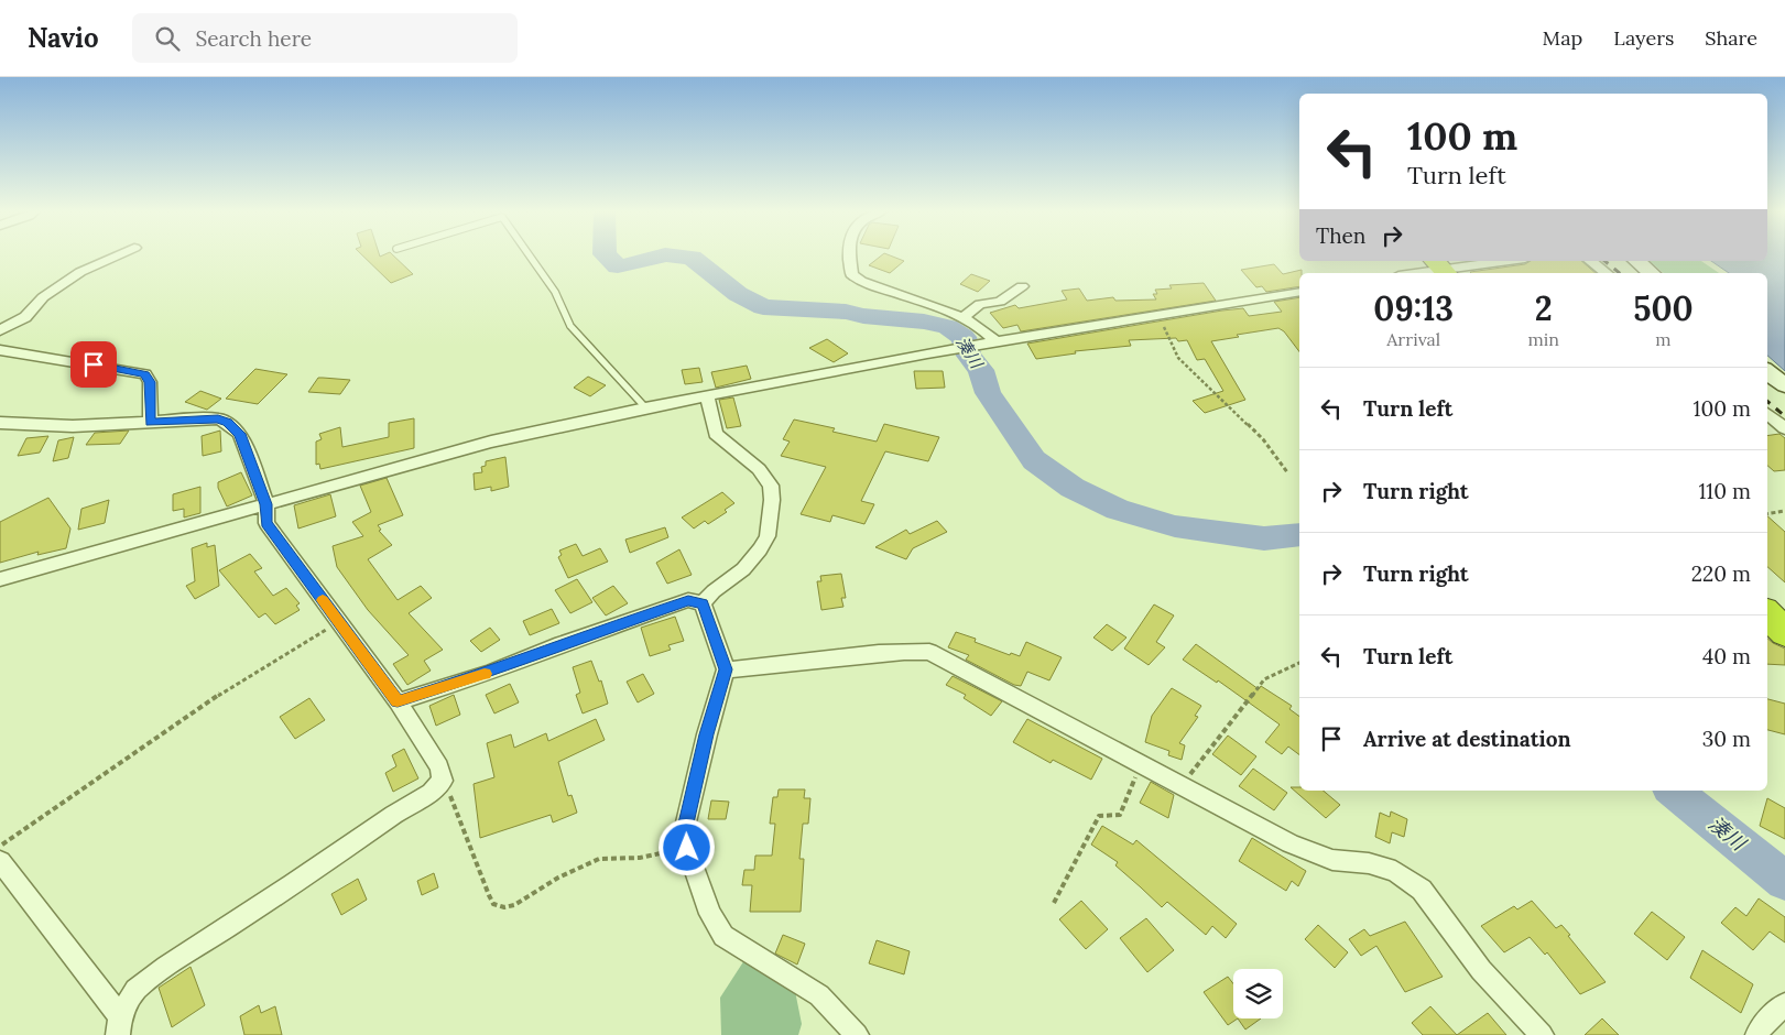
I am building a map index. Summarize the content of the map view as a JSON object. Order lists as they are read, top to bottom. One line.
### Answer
{"water":["湊川"],"page":{"header":"Navio","search":"Search here","nav":["Map","Layers","Share"],"turn":["100 m","Turn left"],"then":"Then","eta":["09:13","Arrival","2","min","500","m"],"list":[{"name":"Turn left","value":"100 m"},{"name":"Turn right","value":"110 m"},{"name":"Turn right","value":"220 m"},{"name":"Turn left","value":"40 m"},{"name":"Arrive at destination","value":"30 m"}]}}
